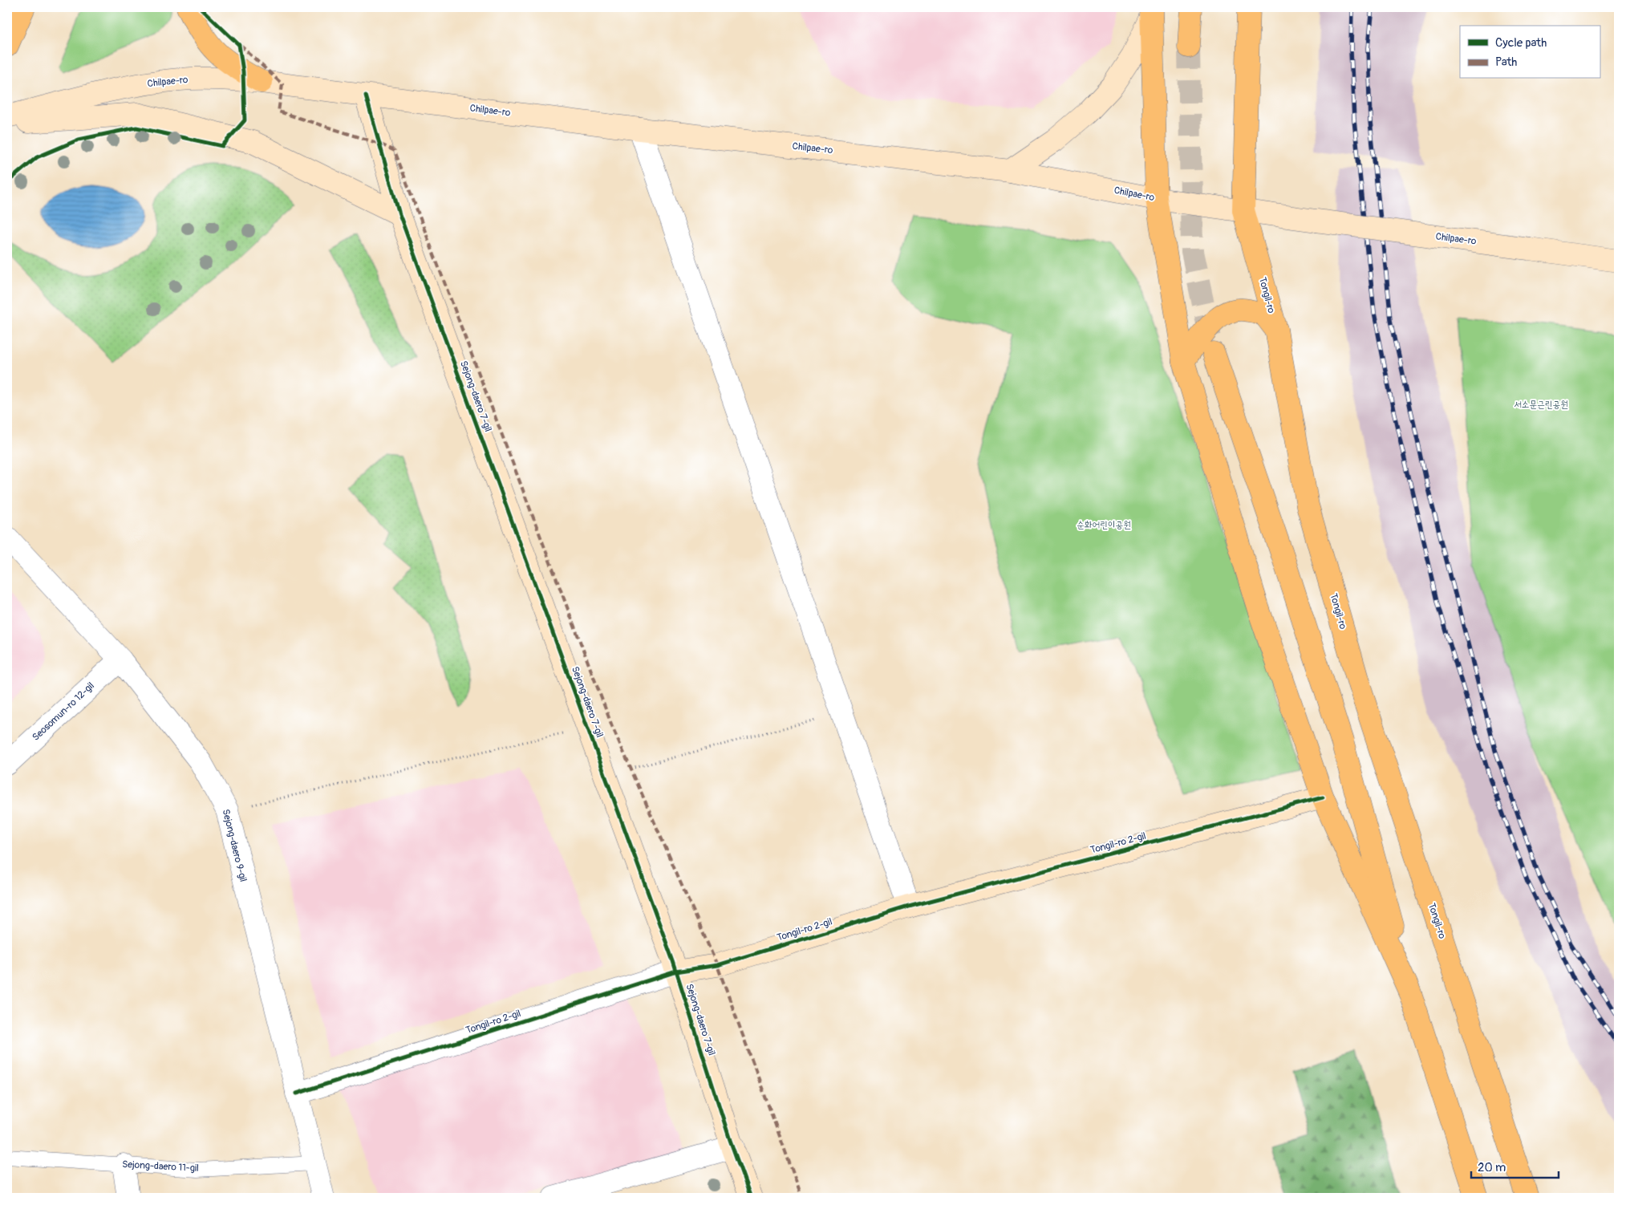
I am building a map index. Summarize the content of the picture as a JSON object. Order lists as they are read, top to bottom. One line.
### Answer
{"streets":{"main road":["Tongil-ro"],"street":["Chilpae-ro","Sejong-daero 7-gil","Seosomun-ro 12-gil","Tongil-ro 2-gil","Sejong-daero 9-gil"],"lane":["Sejong-daero 11-gil"]},"crossings":[["Chilpae-ro","Tongil-ro"],["Chilpae-ro","Sejong-daero 7-gil"],["Sejong-daero 7-gil","Tongil-ro 2-gil"],["Seosomun-ro 12-gil","Sejong-daero 9-gil"],["Tongil-ro 2-gil","Sejong-daero 9-gil"],["Sejong-daero 9-gil","Sejong-daero 11-gil"]],"parks":["서소문근린공원","순화어린이공원"],"legend":["Cycle path","Path"],"scale_bar":"20 m"}
